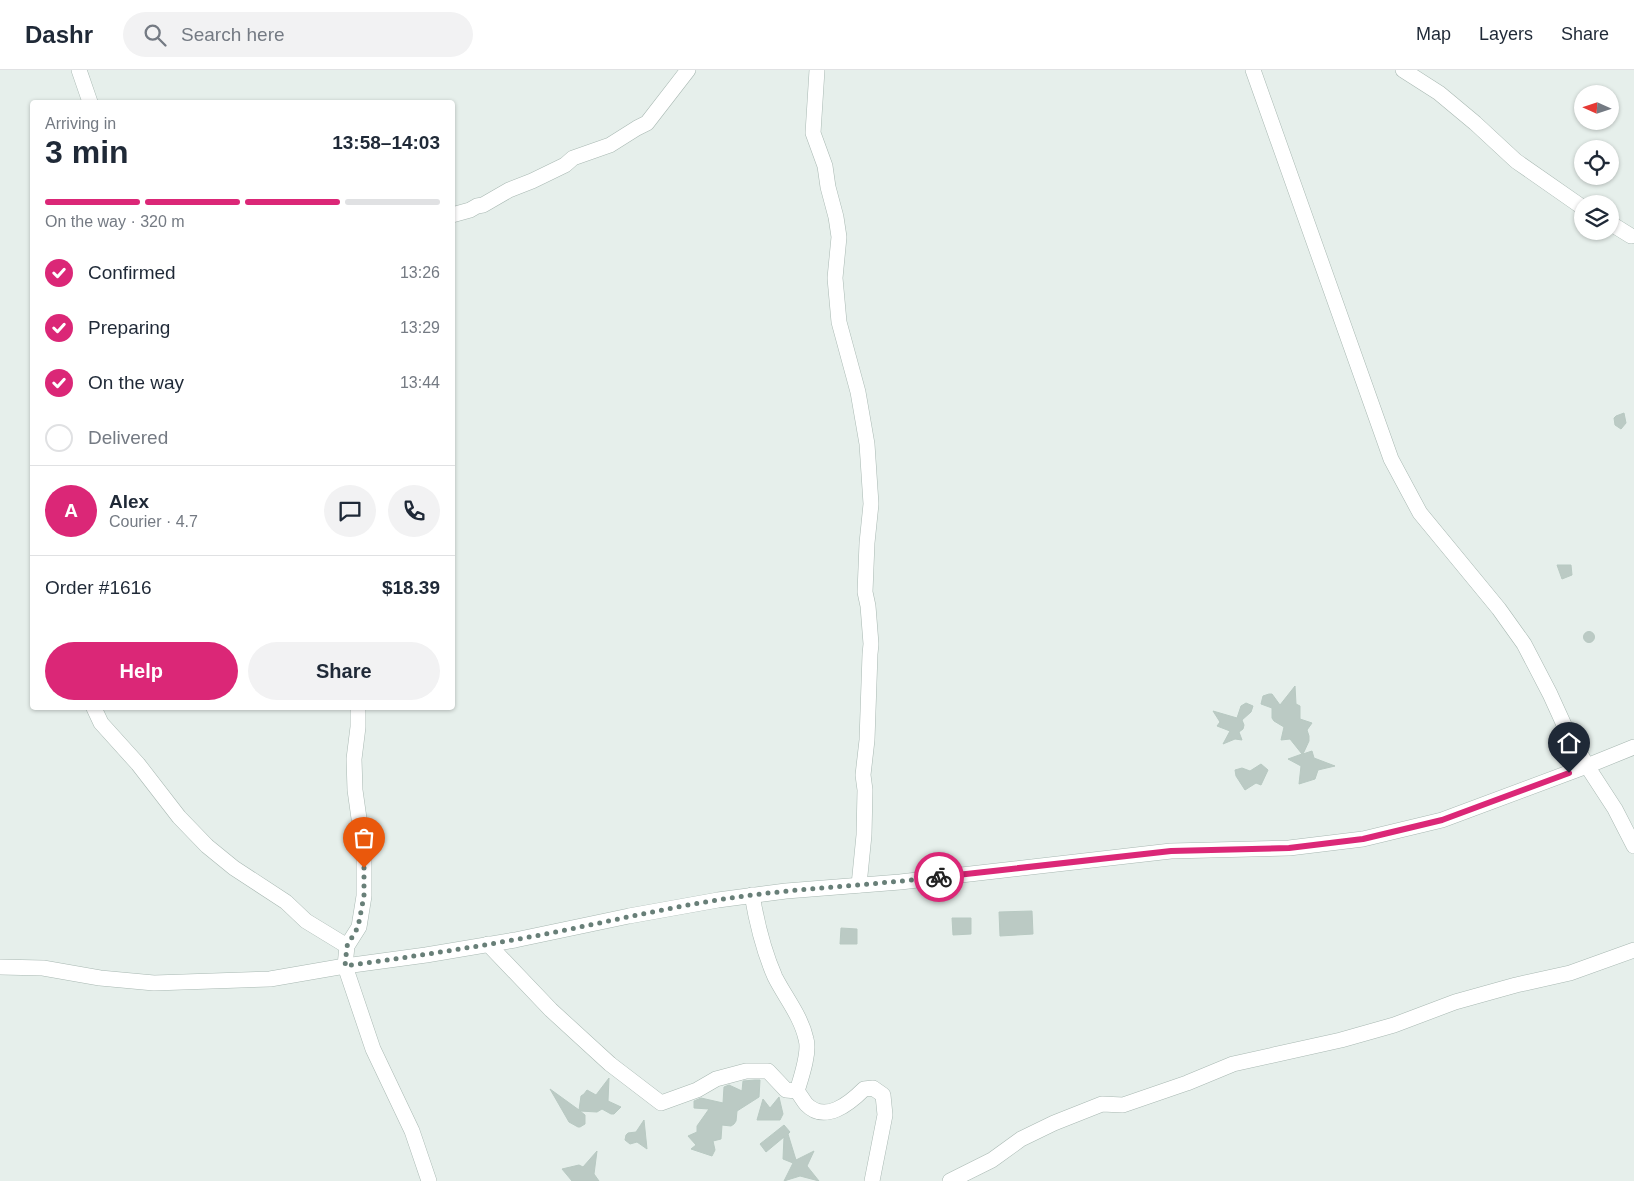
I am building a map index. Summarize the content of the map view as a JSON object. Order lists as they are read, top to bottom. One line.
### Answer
{"north":"left","page":{"header":"Dashr","search":"Search here","nav":["Map","Layers","Share"],"heading":["3 min","Arriving in","13:58–14:03"],"panel":["Alex","Courier · 4.7","Order #1616","$18.39"],"bar":"On the way · 320 m","list":[["Confirmed","13:26"],["Preparing","13:29"],["On the way","13:44"],"Delivered"],"round":"A","buttons":["Help","Share"]}}
